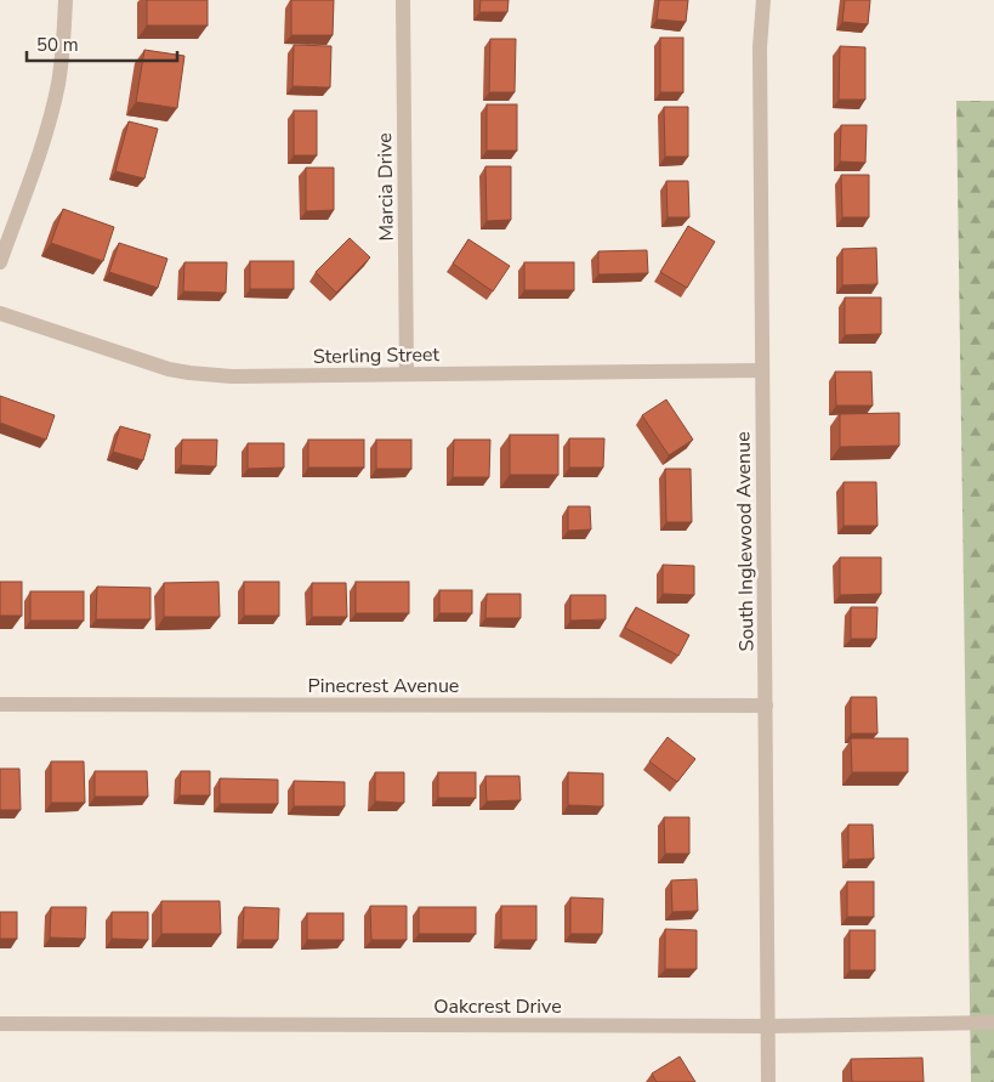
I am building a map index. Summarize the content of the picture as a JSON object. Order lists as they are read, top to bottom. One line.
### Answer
{"streets":{"street":["Marcia Drive","Sterling Street","South Inglewood Avenue","Pinecrest Avenue","Oakcrest Drive"]},"crossings":[["Marcia Drive","Sterling Street"],["Sterling Street","South Inglewood Avenue"],["South Inglewood Avenue","Pinecrest Avenue"],["South Inglewood Avenue","Oakcrest Drive"]],"scale_bar":"50 m"}
